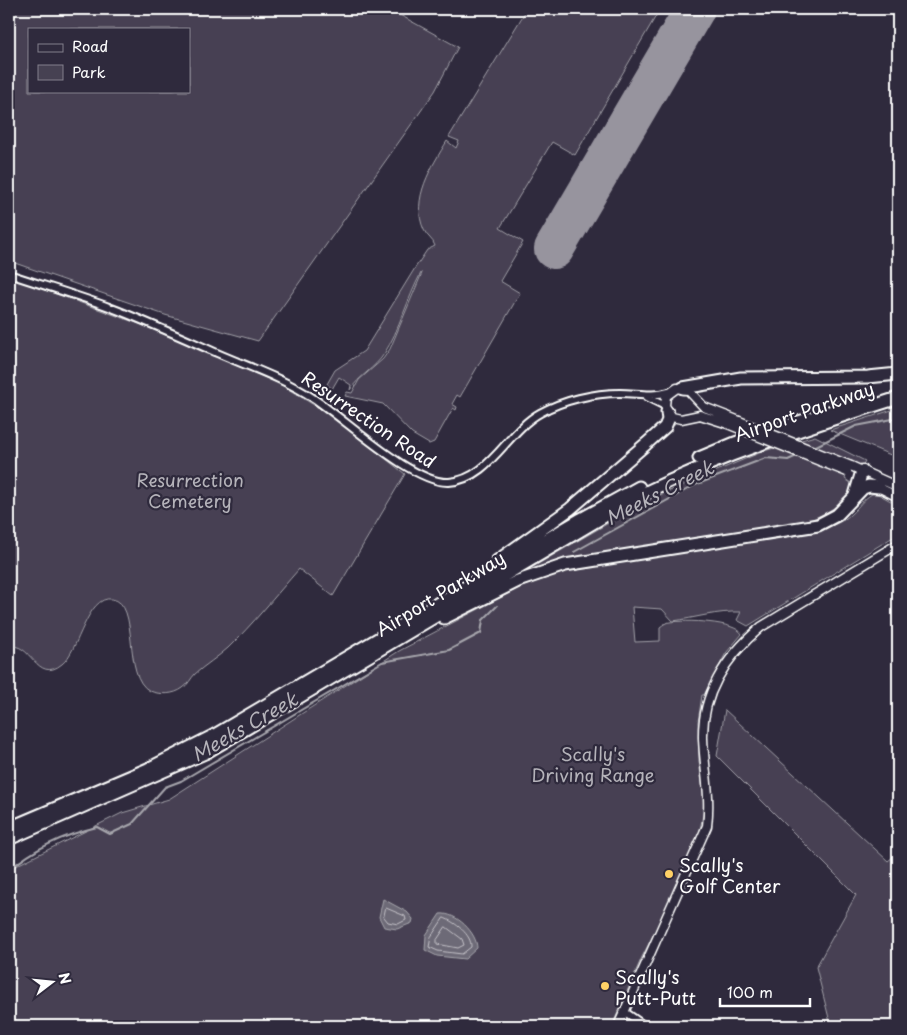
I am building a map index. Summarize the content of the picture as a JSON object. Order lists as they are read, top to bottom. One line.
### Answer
{"streets":{"highway":["Airport Parkway"],"street":["Resurrection Road"]},"water":["Meeks Creek"],"parks":["Resurrection Cemetery","Scally's Driving Range"],"places":["Scally's Golf Center","Scally's Putt-Putt"],"legend":["Road","Park"],"scale_bar":"100 m","north":"right"}
